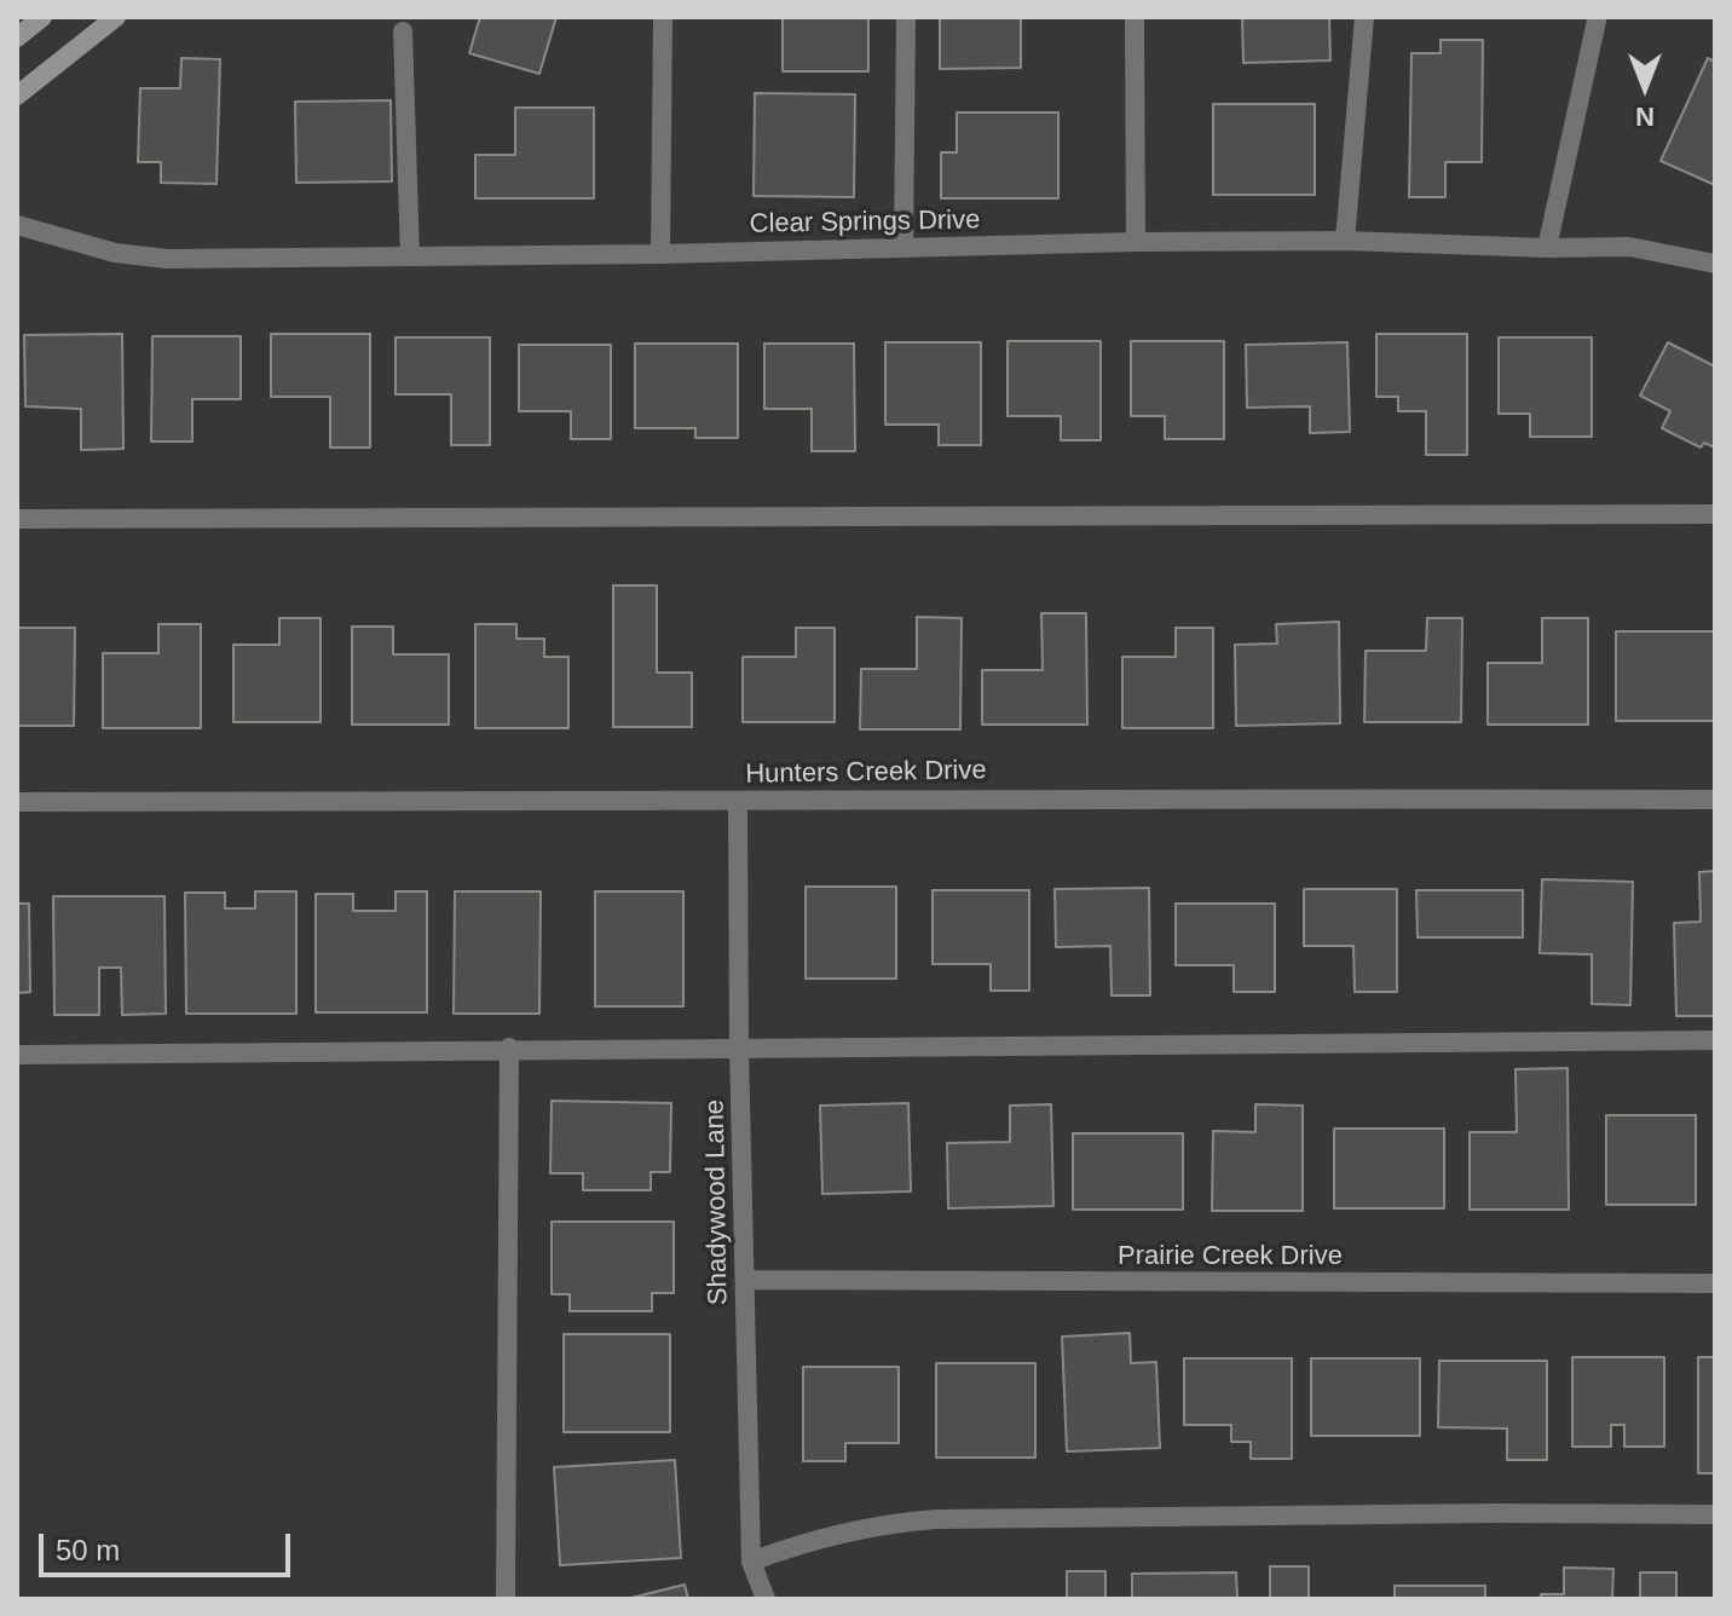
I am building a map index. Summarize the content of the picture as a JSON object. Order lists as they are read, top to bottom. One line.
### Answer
{"streets":{"street":["Clear Springs Drive","Hunters Creek Drive","Shadywood Lane","Prairie Creek Drive"]},"crossings":[["Hunters Creek Drive","Shadywood Lane"],["Shadywood Lane","Prairie Creek Drive"]],"scale_bar":"50 m","north":"bottom"}
